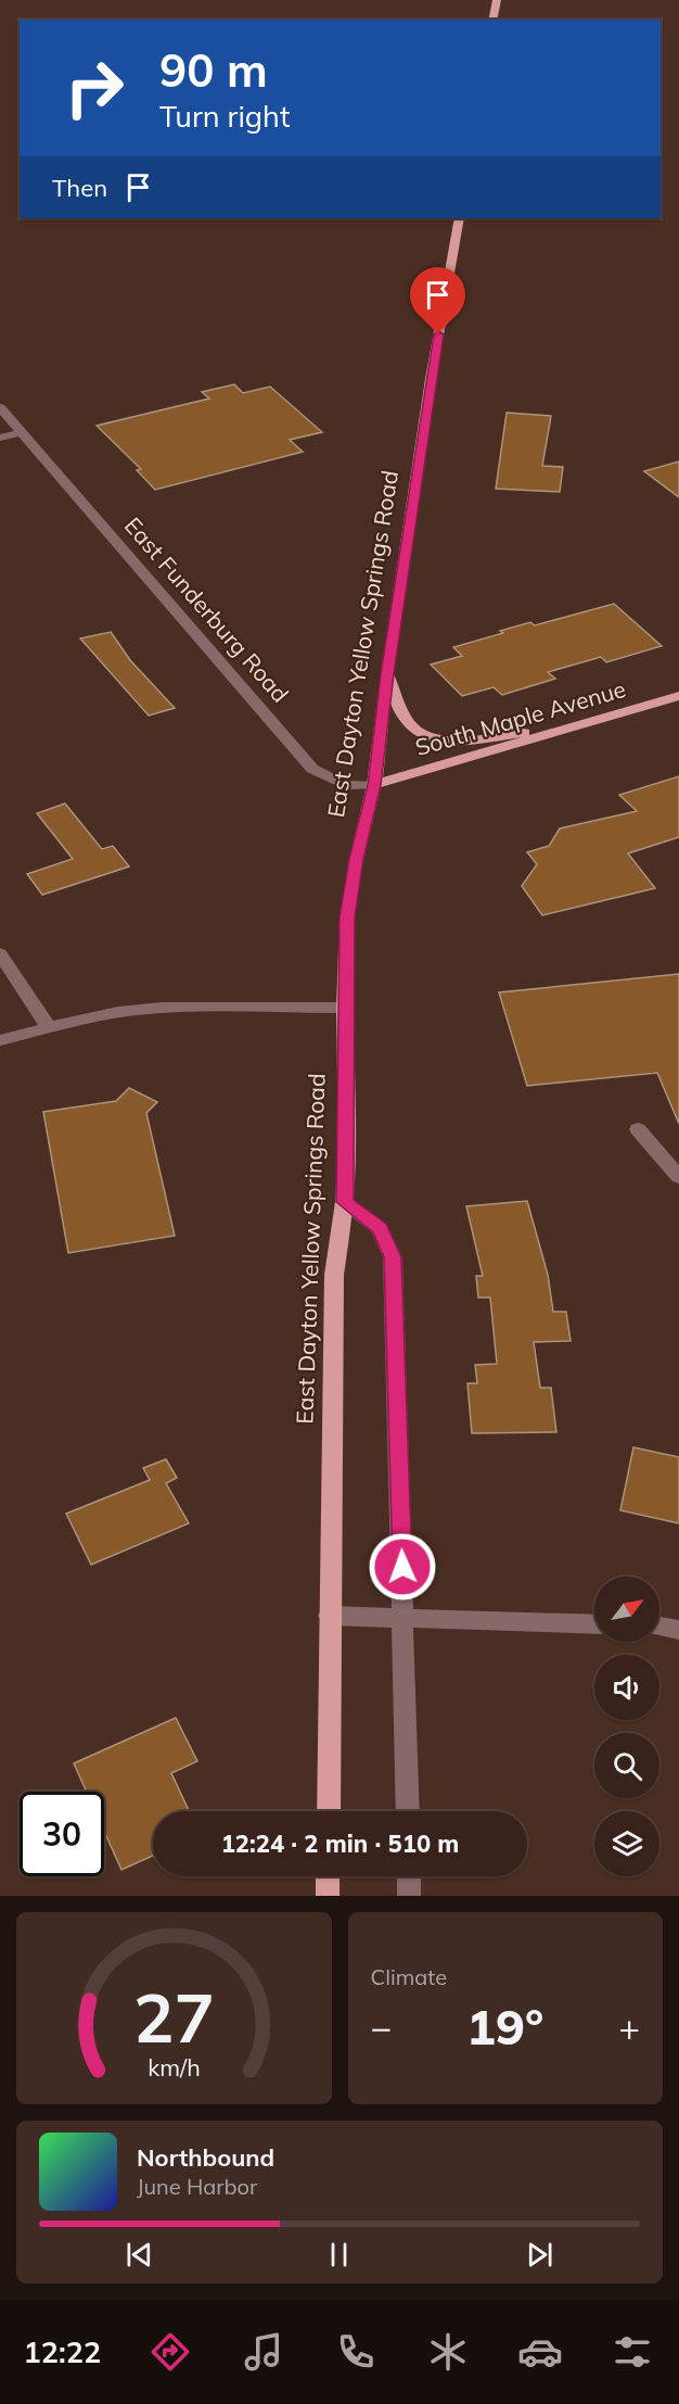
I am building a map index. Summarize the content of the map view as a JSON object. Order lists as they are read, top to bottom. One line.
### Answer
{"streets":{"main road":["East Dayton Yellow Springs Road","South Maple Avenue"],"street":["East Funderburg Road"]},"crossings":[["East Funderburg Road","East Dayton Yellow Springs Road"],["East Funderburg Road","South Maple Avenue"],["East Dayton Yellow Springs Road","South Maple Avenue"]],"north":"top right","page":{"turn":["90 m","Turn right"],"then":"Then","limit":"30","trip":"12:24 · 2 min · 510 m","tile":"Climate","heat":["−","19°","+"],"song":["Northbound","June Harbor"],"tabs":"12:22","gauge":["27","km/h"]}}
